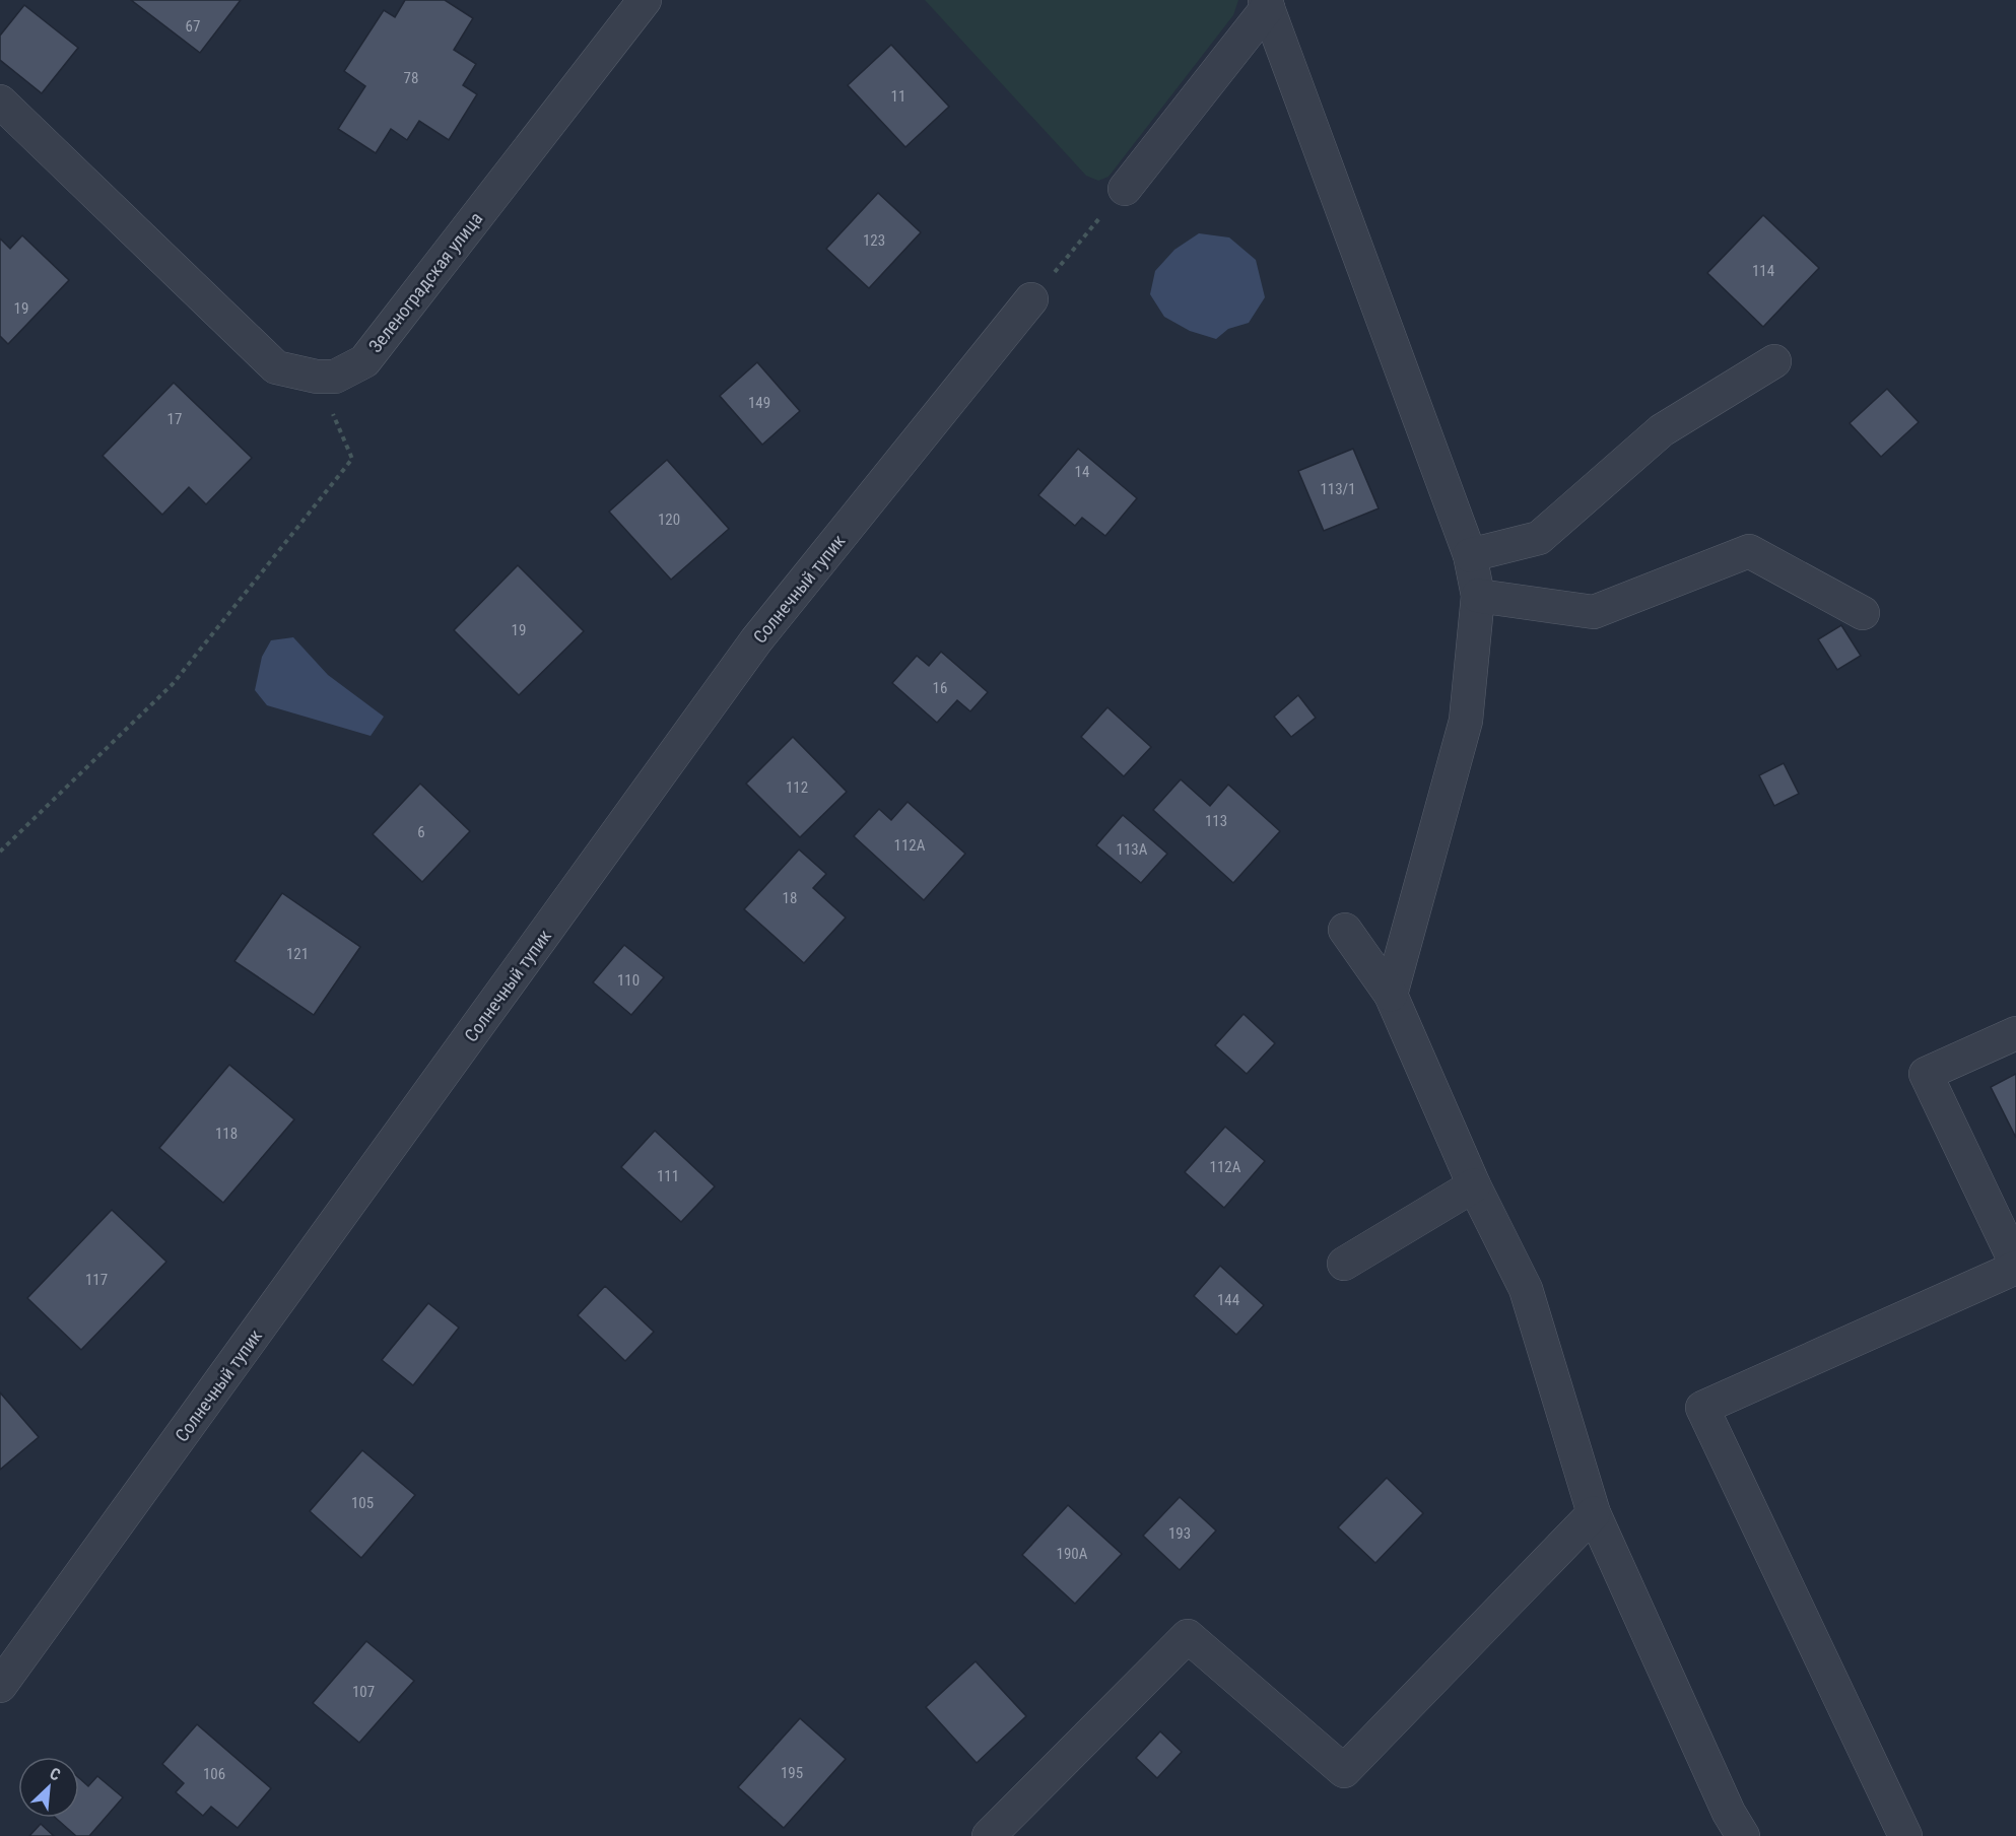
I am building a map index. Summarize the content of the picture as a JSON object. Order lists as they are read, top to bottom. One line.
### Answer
{"streets":{"street":["Зеленоградская улица","Солнечный тупик"]},"house_numbers":["67","78","11","123","114","19","149","17","14","113/1","120","19","16","112","113","6","112А","113А","18","121","110","118","112А","111","117","144","105","193","190А","107","195","106"],"north":"top right"}
